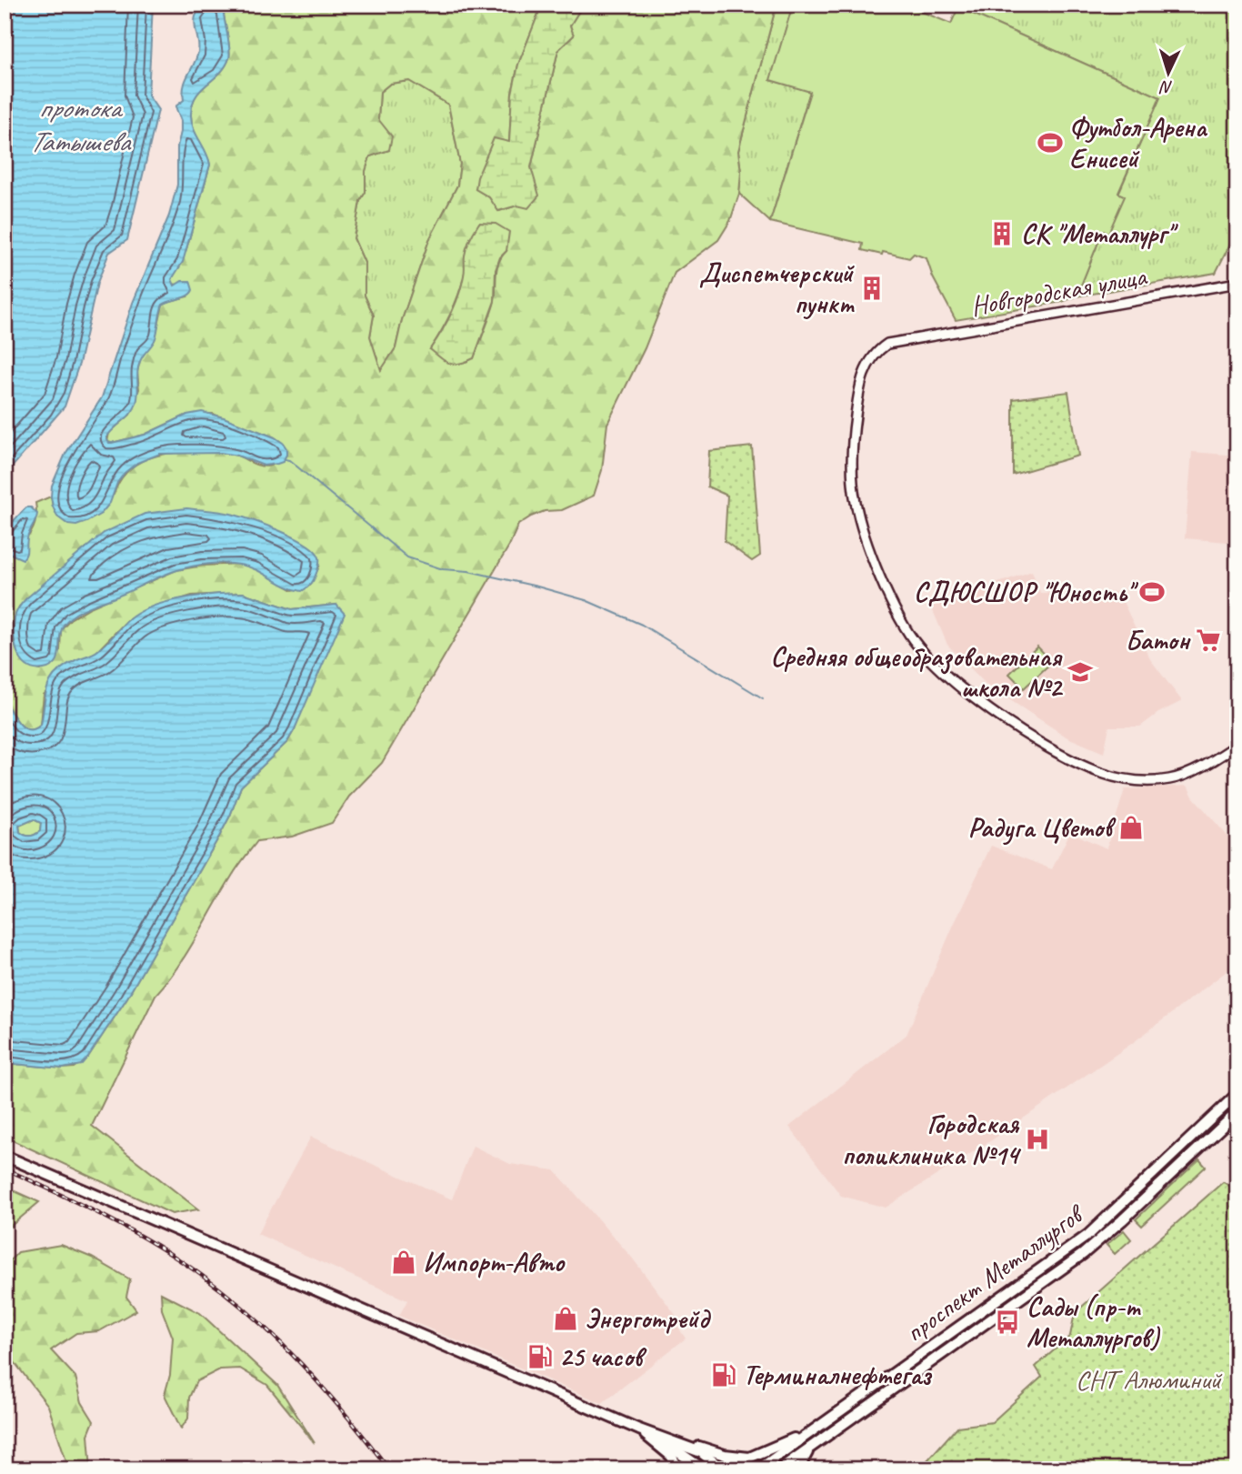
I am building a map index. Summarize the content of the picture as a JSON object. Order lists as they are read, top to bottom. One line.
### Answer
{"streets":{"main road":["проспект Металлургов"],"street":["Новгородская улица"]},"water":["протока Татышева"],"parks":["СНТ Алюминий"],"places":{"sports":["Футбол-Арена Енисей","СДЮСШОР \"Юность\""],"building":["СК \"Металлург\"","Диспетчерский пункт"],"supermarket":["Батон"],"school or university":["Средняя общеобразовательная школа №2"],"shop":["Радуга Цветов","Импорт-Авто","Энерготрейд"],"hospital":["Городская поликлиника №14"],"bus stop":["Сады (пр-т Металлургов)"],"fuel station":["25 часов","Терминалнефтегаз"]},"north":"bottom"}
